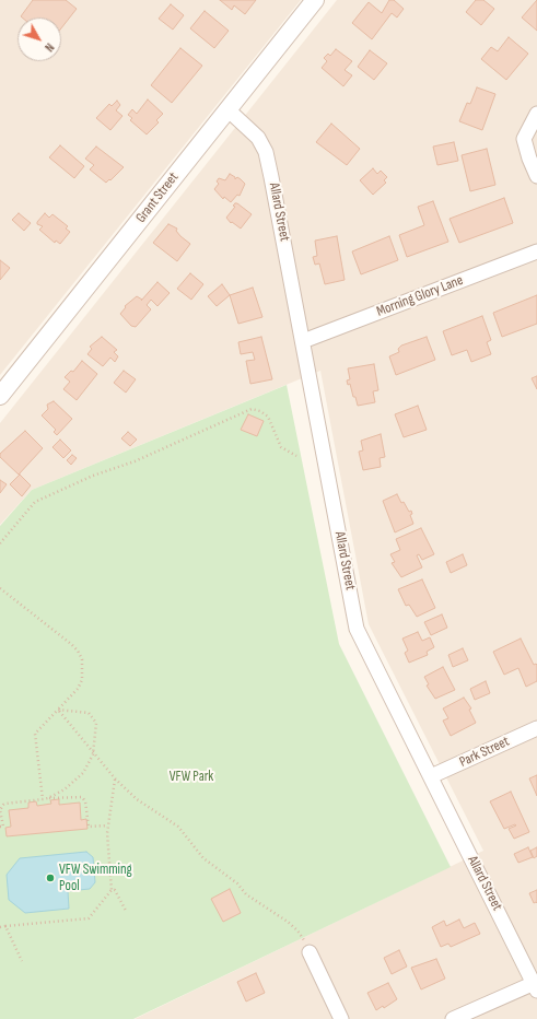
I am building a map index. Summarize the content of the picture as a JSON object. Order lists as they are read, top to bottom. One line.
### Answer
{"streets":{"street":["Grant Street","Allard Street","Morning Glory Lane","Park Street"]},"crossings":[["Grant Street","Allard Street"],["Allard Street","Morning Glory Lane"],["Allard Street","Park Street"]],"parks":["VFW Park"],"places":["VFW Swimming Pool"],"north":"bottom right"}
